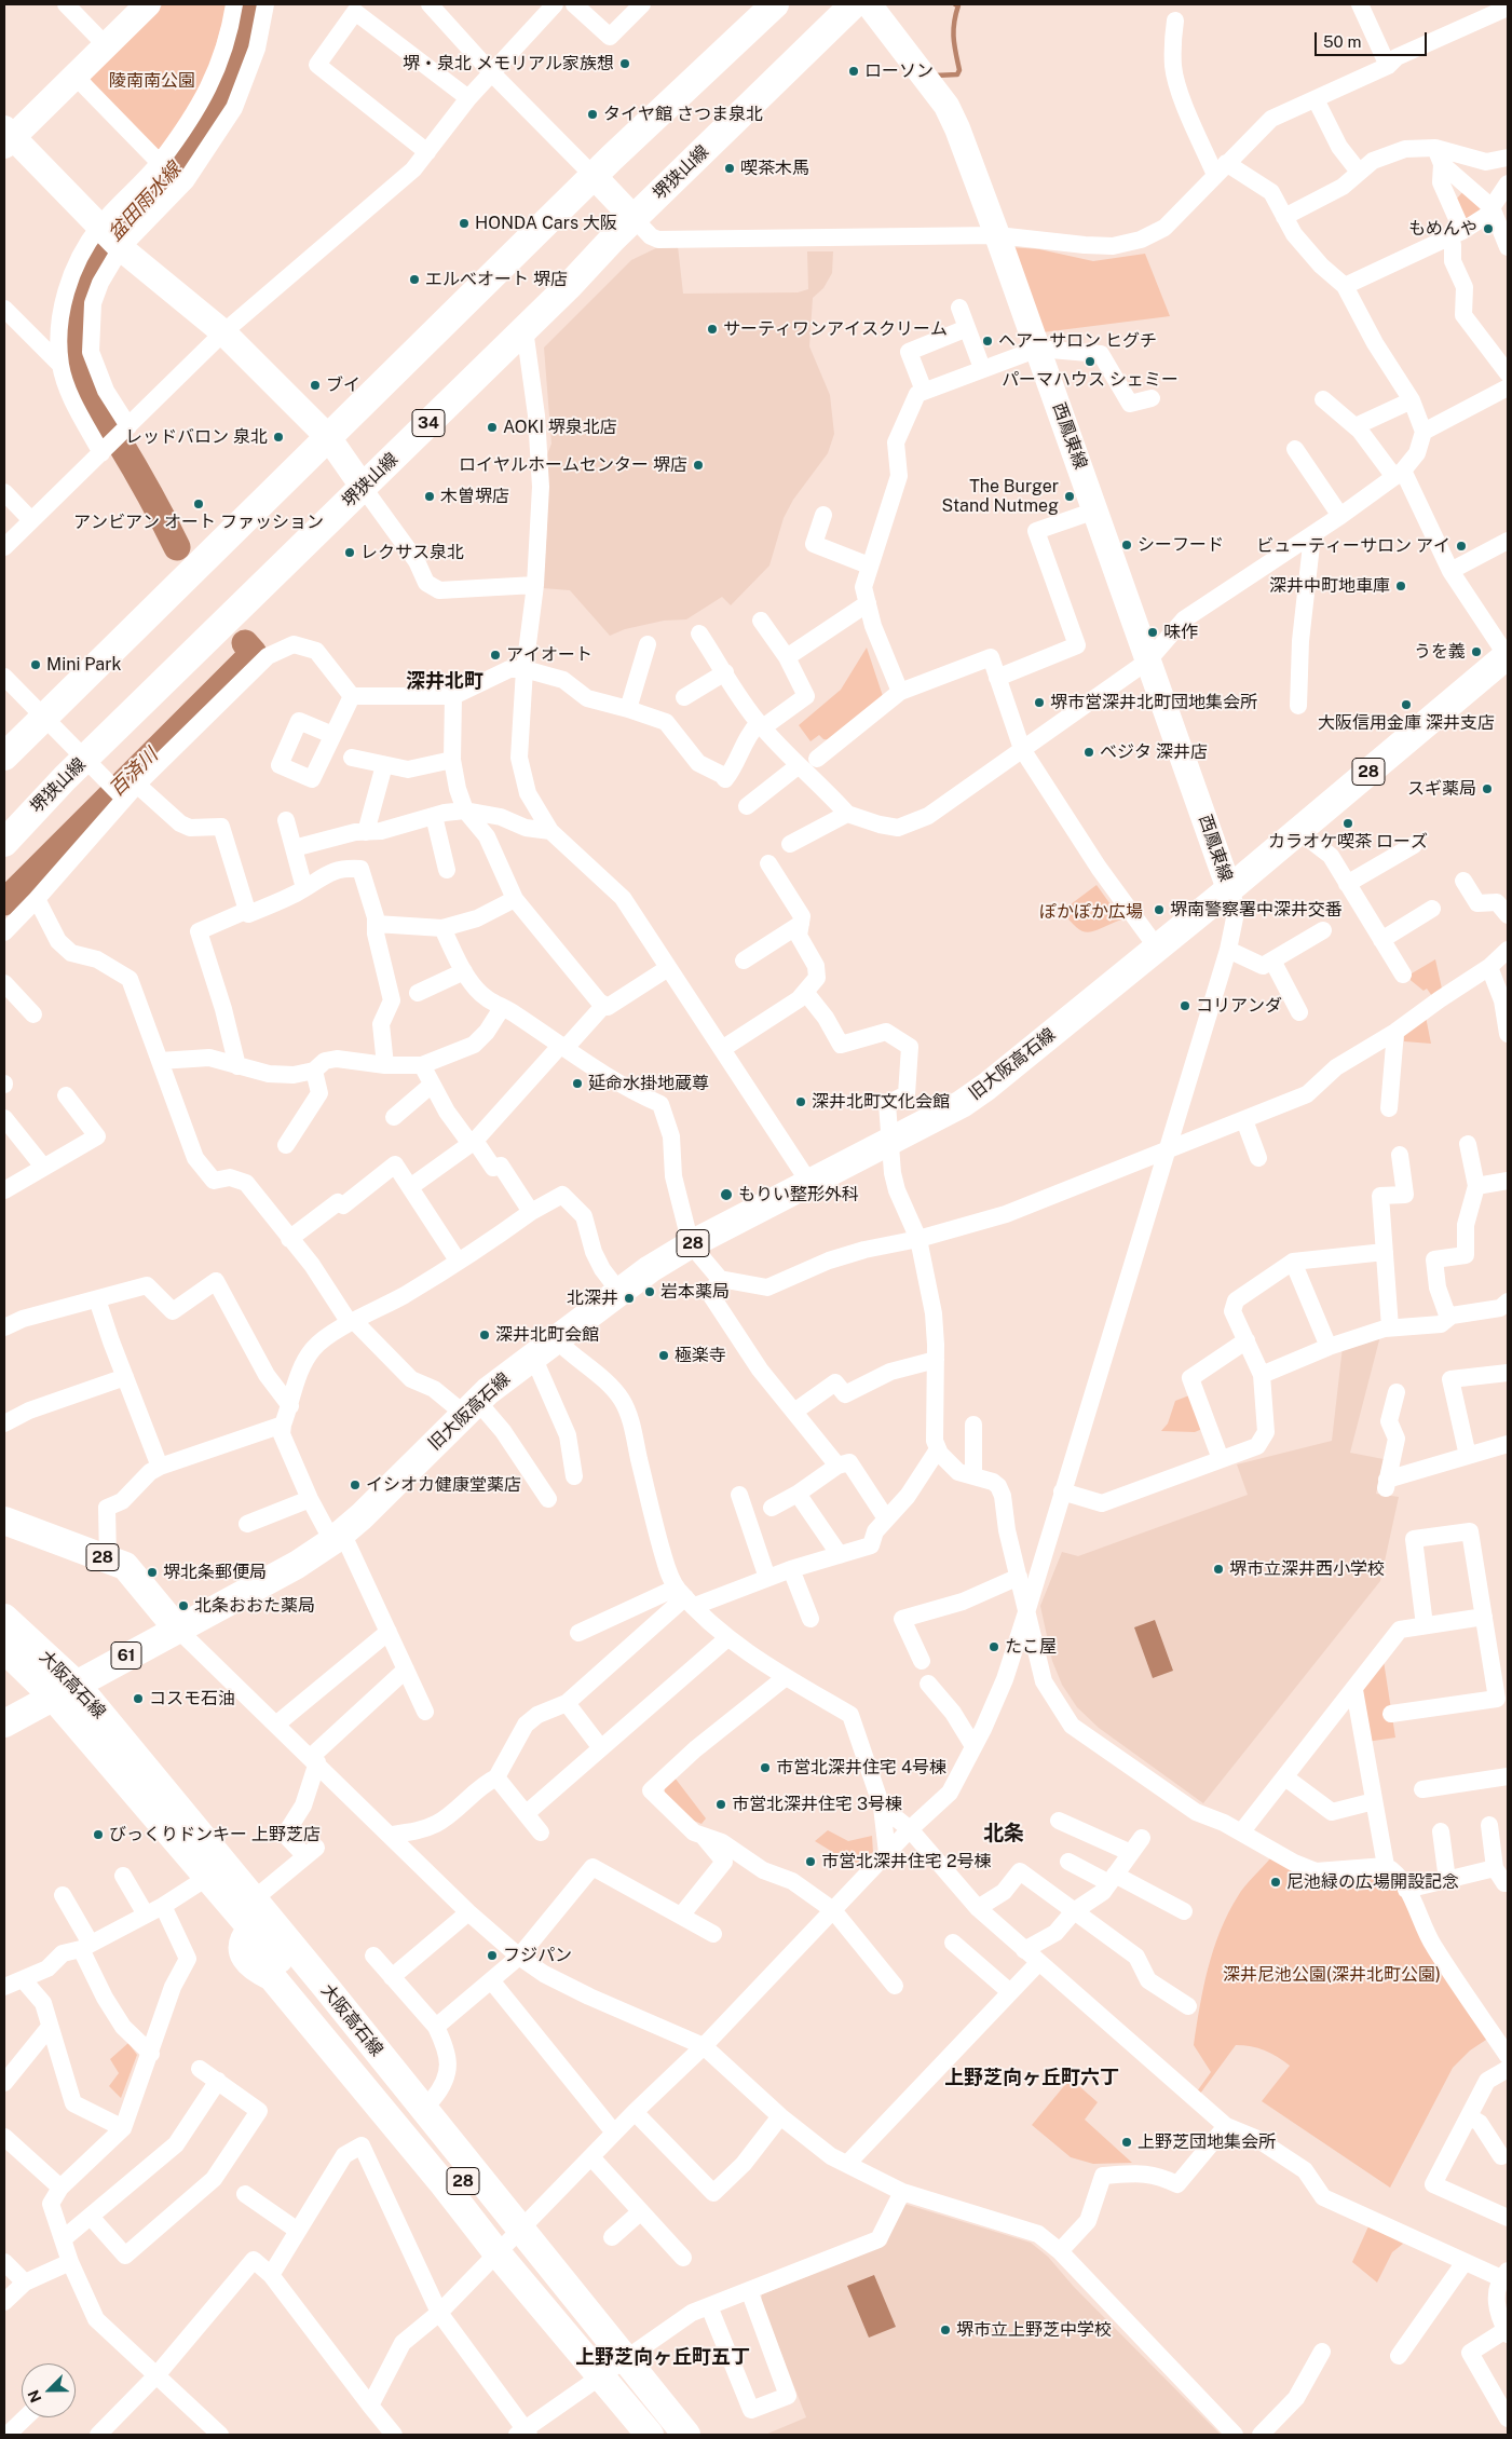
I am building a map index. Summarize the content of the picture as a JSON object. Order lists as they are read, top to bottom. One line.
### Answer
{"streets":{"main road":["堺狭山線","34","西鳳東線","28","旧大阪高石線","61","大阪高石線"]},"crossings":[["西鳳東線","旧大阪高石線"],["28","旧大阪高石線"],["28","61"],["旧大阪高石線","61"],["61","大阪高石線"]],"districts":["深井北町","北条","上野芝向ヶ丘町六丁","上野芝向ヶ丘町五丁"],"water":["盆田雨水線","百済川"],"parks":["陵南南公園","ぽかぽか広場","深井尼池公園(深井北町公園)"],"places":["堺・泉北 メモリアル家族想","ローソン","タイヤ館 さつま泉北","喫茶木馬","HONDA Cars 大阪","もめんや","エルべオート 堺店","サーティワンアイスクリーム","ヘアーサロン ヒグチ","パーマハウス シェミー","ブイ","AOKI 堺泉北店","レッドバロン 泉北","ロイヤルホームセンター 堺店","木曽堺店","The Burger Stand Nutmeg","アンビアン オート ファッション","シーフード","ビューティーサロン アイ","レクサス泉北","深井中町地車庫","味作","うを義","アイオート","Mini Park","堺市営深井北町団地集会所","大阪信用金庫 深井支店","ベジタ 深井店","スギ薬局","カラオケ喫茶 ローズ","堺南警察署中深井交番","コリアンダ","延命水掛地蔵尊","深井北町文化会館","もりい整形外科","岩本薬局","北深井","深井北町会館","極楽寺","イシオカ健康堂薬店","堺市立深井西小学校","堺北条郵便局","北条おおた薬局","たこ屋","コスモ石油","市営北深井住宅 4号棟","市営北深井住宅 3号棟","びっくりドンキー 上野芝店","市営北深井住宅 2号棟","尼池緑の広場開設記念","フジパン","上野芝団地集会所","堺市立上野芝中学校"],"scale_bar":"50 m","north":"bottom left"}
